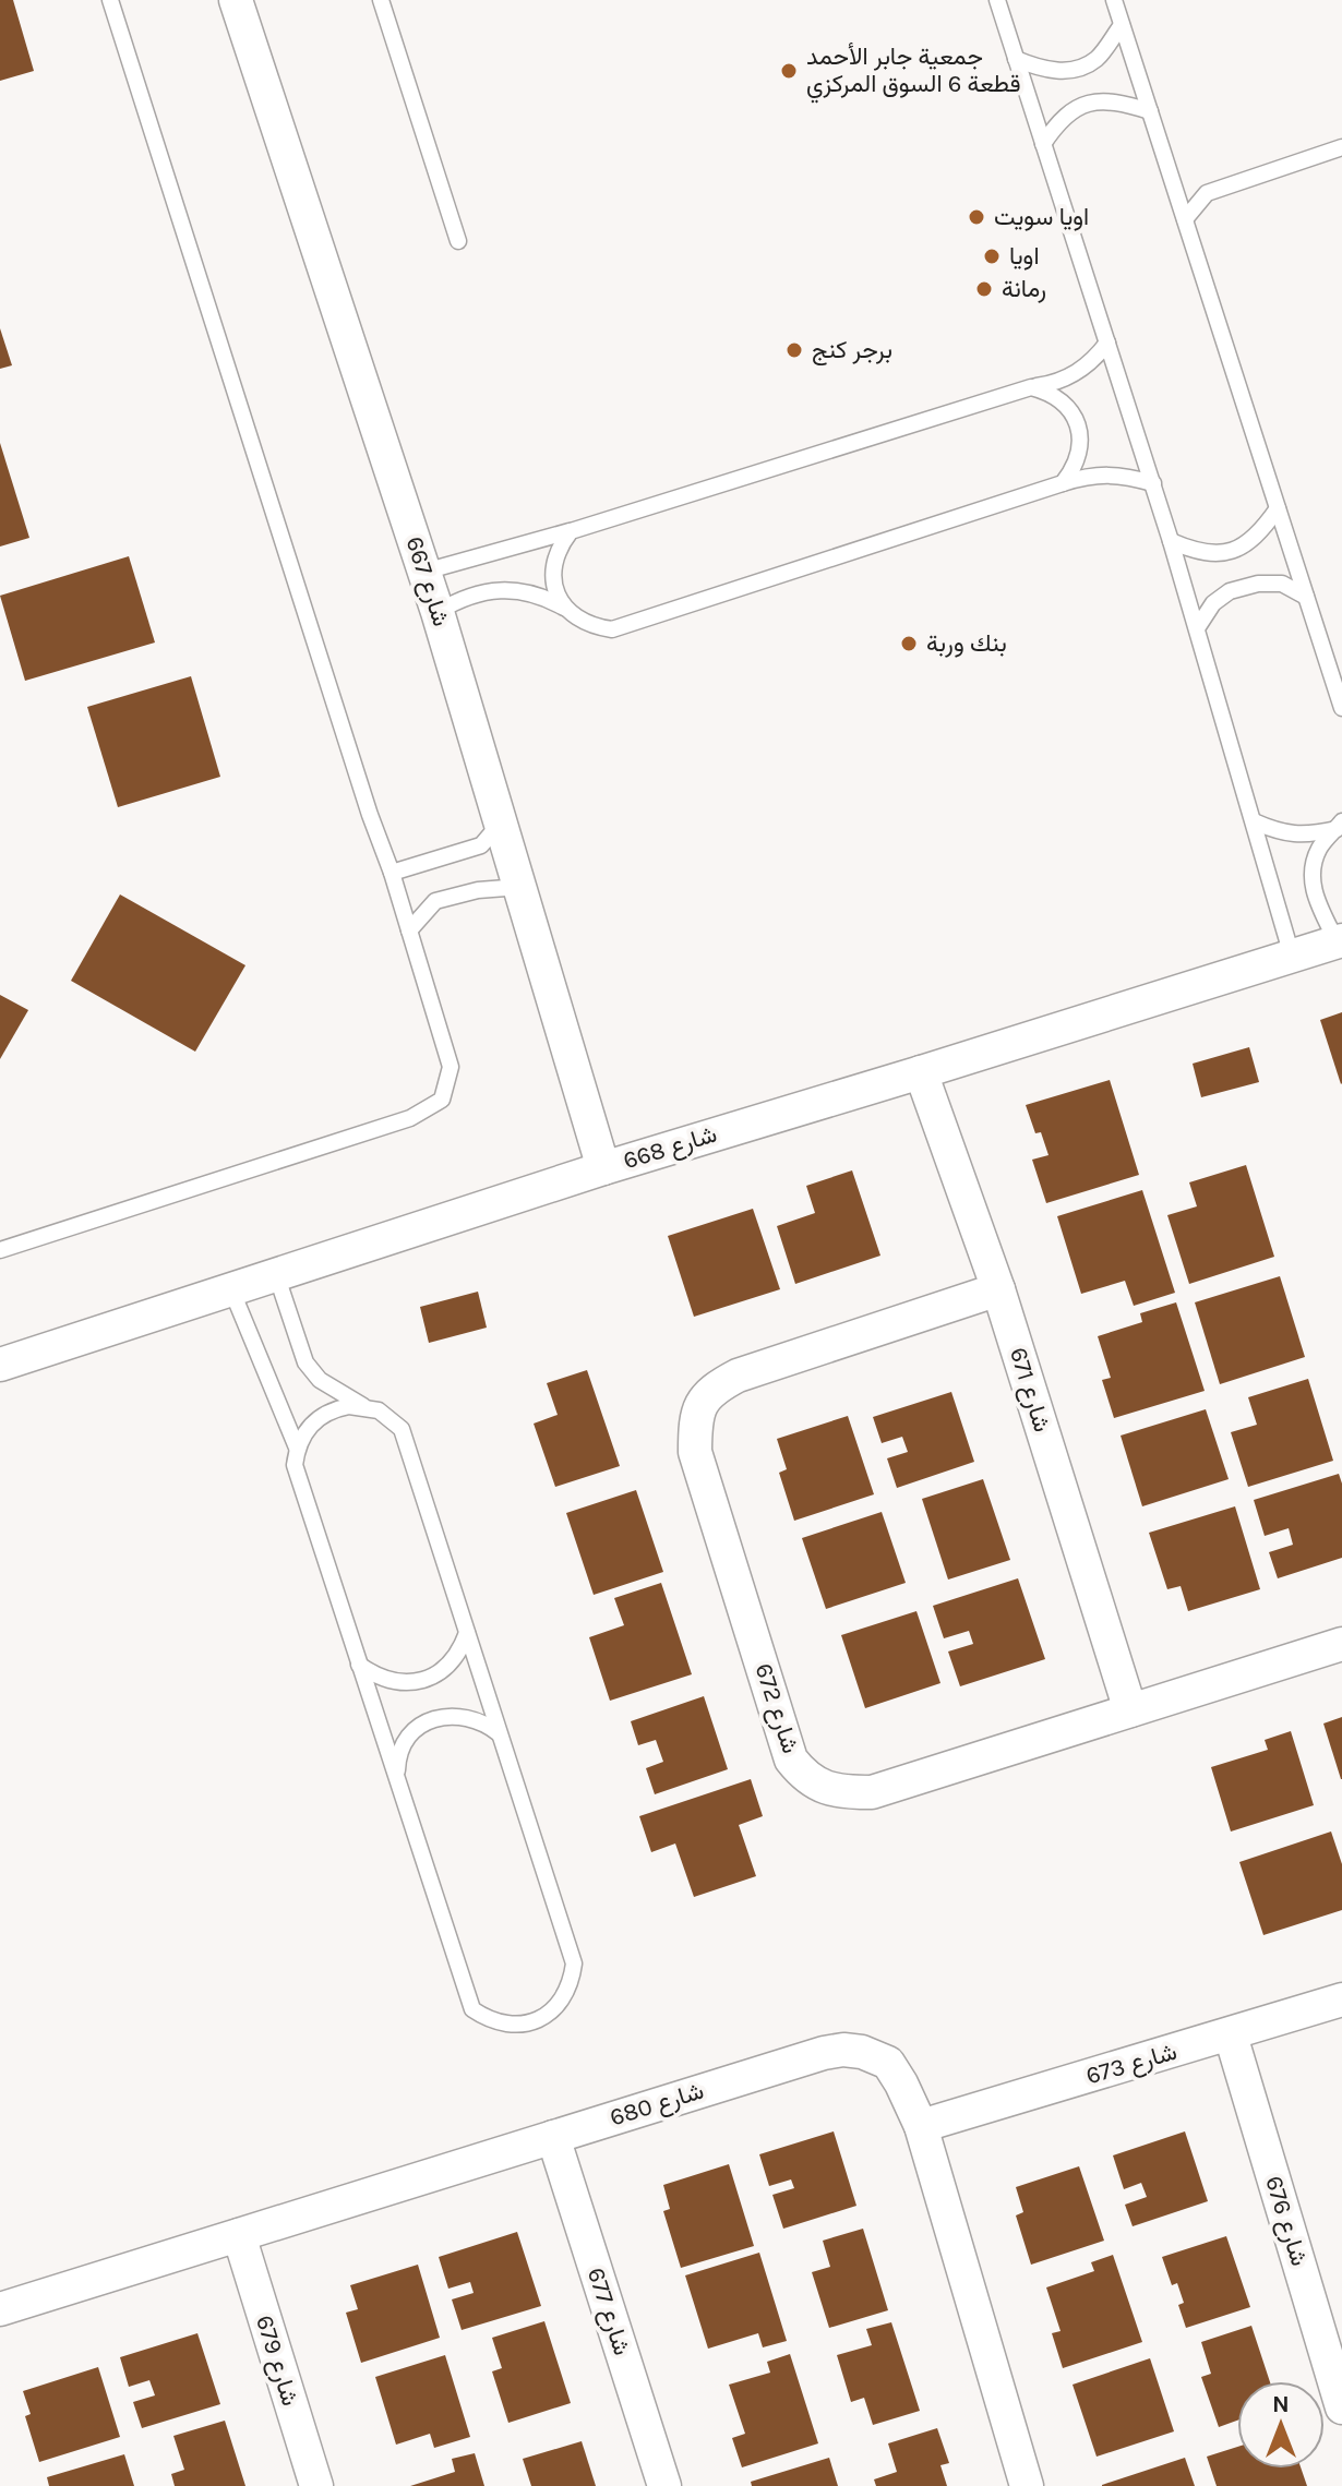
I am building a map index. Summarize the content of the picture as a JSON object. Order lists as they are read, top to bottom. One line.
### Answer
{"streets":{"street":["شارع 667","شارع 668","شارع 671","شارع 672","شارع 673","شارع 680","شارع 676","شارع 677","شارع 679"]},"crossings":[["شارع 667","شارع 668"],["شارع 668","شارع 671"],["شارع 671","شارع 672"],["شارع 673","شارع 680"],["شارع 673","شارع 676"],["شارع 680","شارع 677"],["شارع 680","شارع 679"]],"places":["جمعية جابر الأحمد قطعة 6 السوق المركزي","اويا سويت","اويا","رمانة","برجر كنج","بنك وربة"],"north":"top"}
